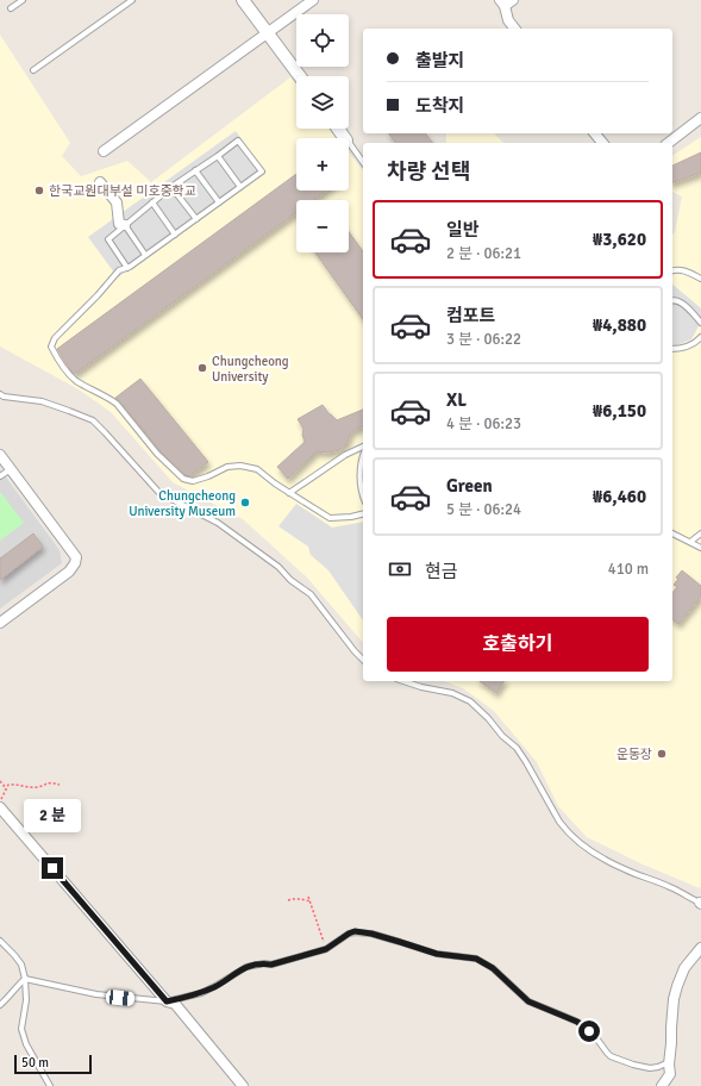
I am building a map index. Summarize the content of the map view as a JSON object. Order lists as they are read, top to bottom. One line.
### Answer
{"places":["한국교원대부설 미호중학교","Chungcheong University","Chungcheong University Museum","운동장"],"scale_bar":"50 m","page":{"map_buttons":["+","−"],"banner":["출발지","도착지"],"heading":"차량 선택","list":[{"name":"일반","note":"2 분 · 06:21","value":"₩3,620"},{"name":"컴포트","note":"3 분 · 06:22","value":"₩4,880"},{"name":"XL","note":"4 분 · 06:23","value":"₩6,150"},{"name":"Green","note":"5 분 · 06:24","value":"₩6,460"}],"pay":["현금","410 m"],"buttons":"호출하기","bubble":"2 분","scale":"50 m"}}
